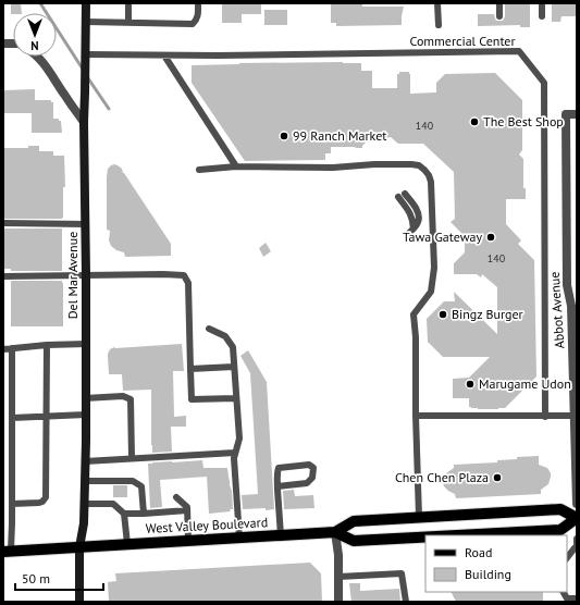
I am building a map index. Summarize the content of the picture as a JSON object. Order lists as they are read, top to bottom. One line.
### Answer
{"streets":{"main road":["Del Mar Avenue","West Valley Boulevard"],"street":["Abbot Avenue"],"lane":["Commercial Center"]},"crossings":[["Commercial Center","Del Mar Avenue"],["Del Mar Avenue","West Valley Boulevard"]],"places":["The Best Shop","99 Ranch Market","Tawa Gateway","Bingz Burger","Marugame Udon","Chen Chen Plaza"],"house_numbers":["140","140"],"legend":["Road","Building"],"scale_bar":"50 m","north":"bottom"}
